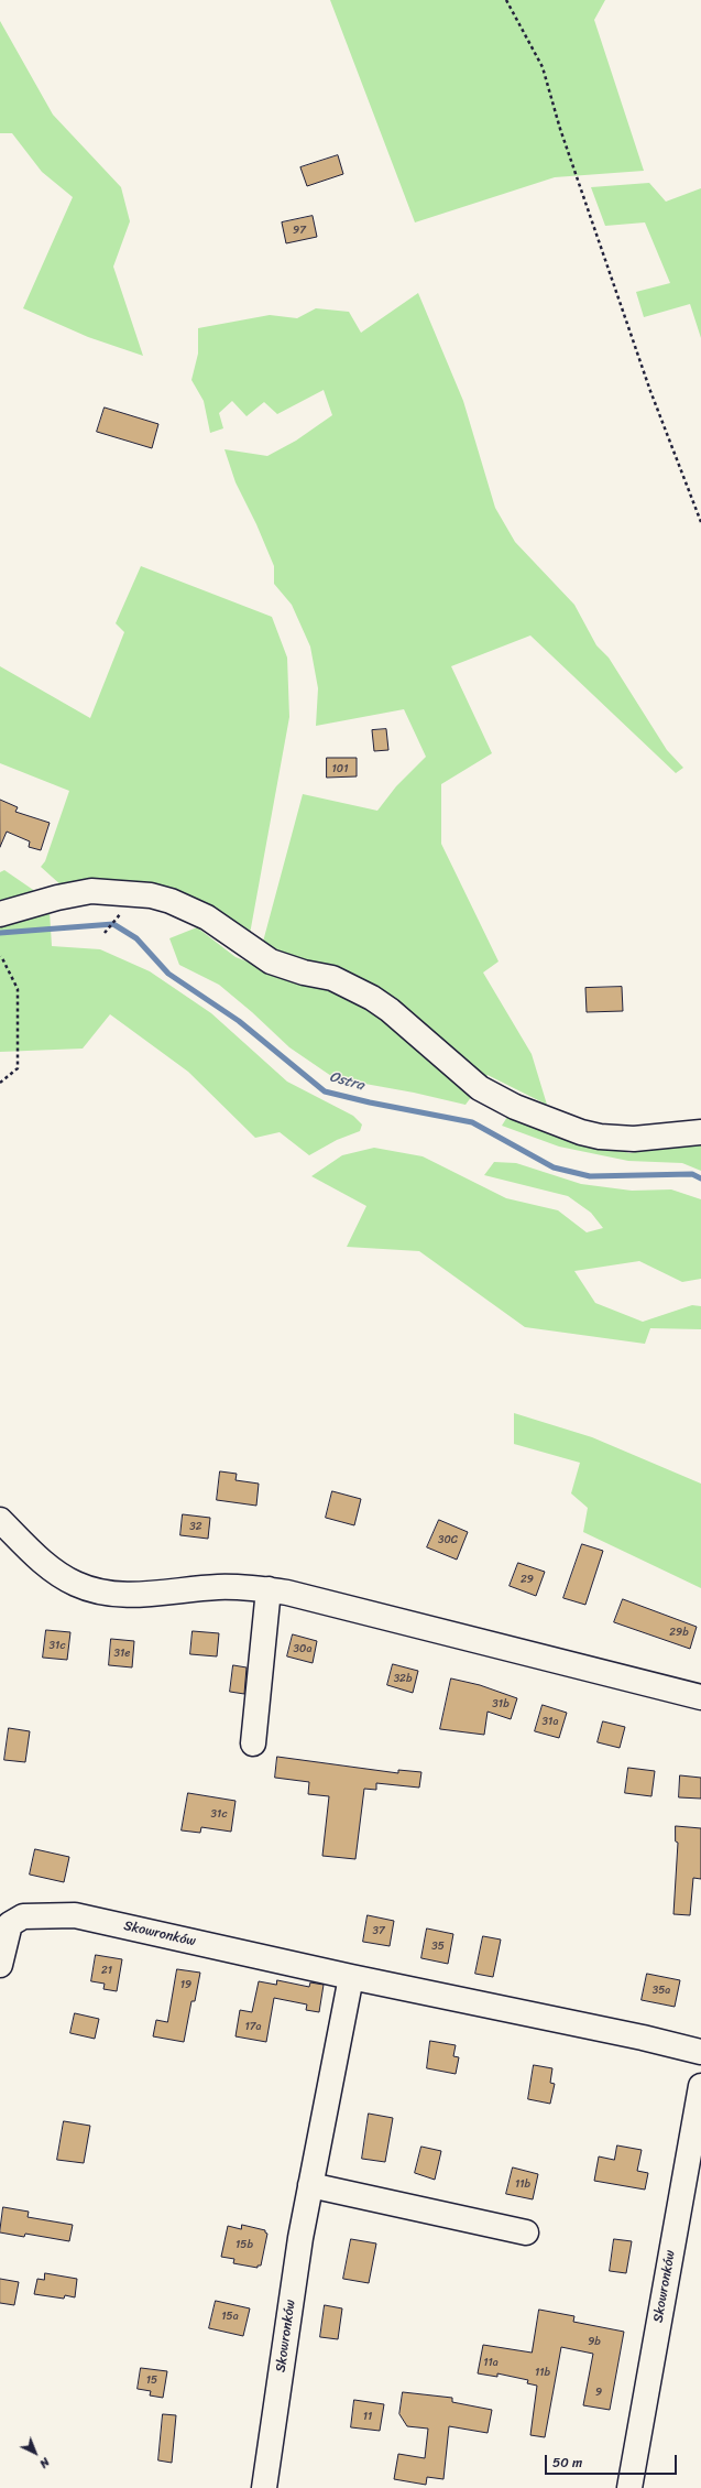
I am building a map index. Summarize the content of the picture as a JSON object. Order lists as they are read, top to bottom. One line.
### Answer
{"streets":{"street":["Skowronków"]},"water":["Ostra"],"house_numbers":["97","101","32","30C","29","29b","31c","30a","31e","32b","31b","31a","31c","37","35","21","19","35a","17a","11b","15b","15a","9b","11a","11b","15","9","11"],"scale_bar":"50 m","north":"bottom right"}
